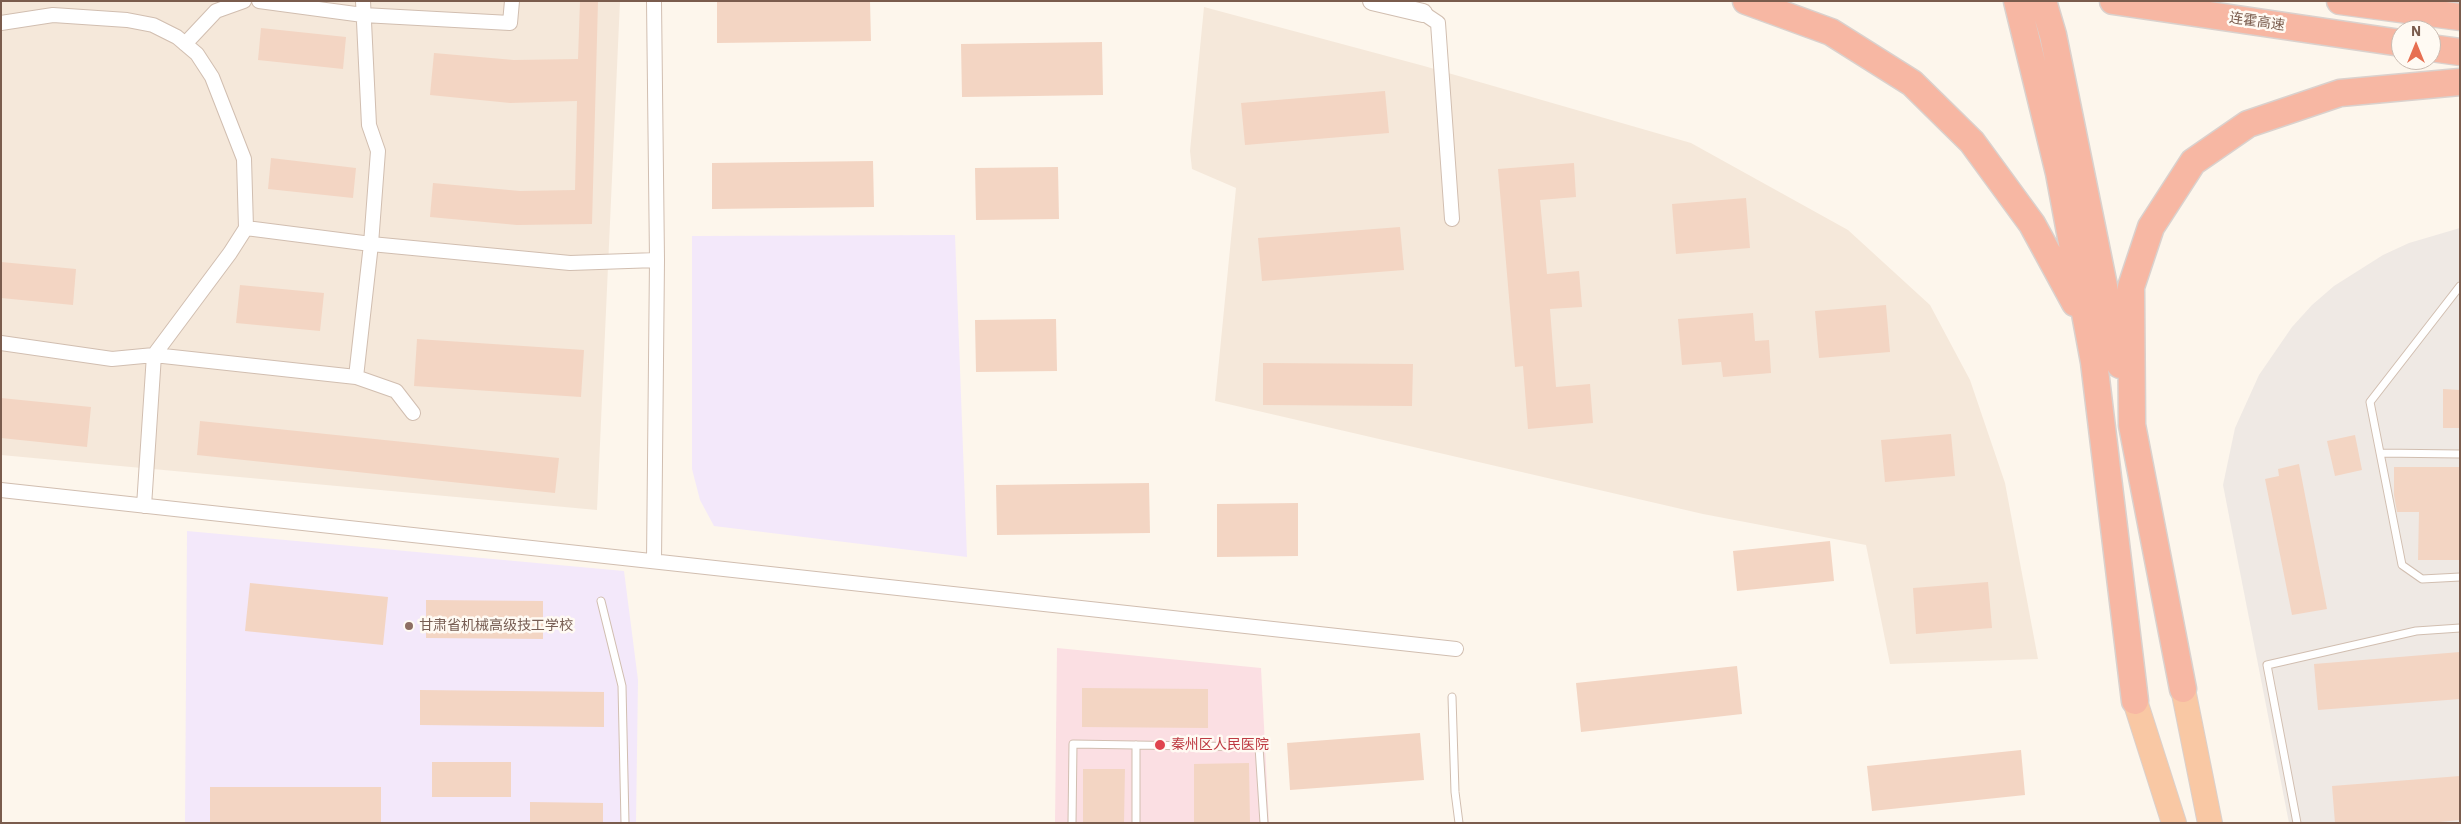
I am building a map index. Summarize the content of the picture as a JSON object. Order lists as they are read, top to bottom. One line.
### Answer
{"streets":{"highway":["连霍高速"]},"places":["甘肃省机械高级技工学校","秦州区人民医院"],"north":"top"}
